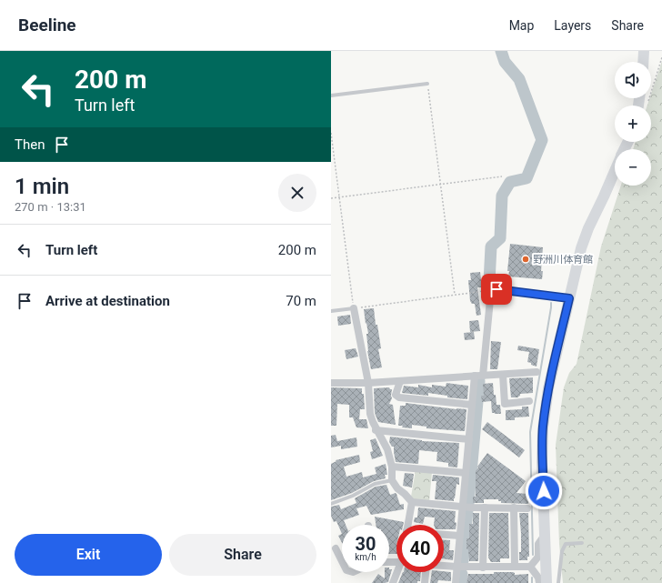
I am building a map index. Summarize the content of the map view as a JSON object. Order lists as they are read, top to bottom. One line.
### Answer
{"places":["野洲川体育館"],"page":{"header":"Beeline","nav":["Map","Layers","Share"],"turn":["200 m","Turn left"],"map_buttons":["+","−"],"then":"Then","heading":["1 min","270 m · 13:31"],"list":[{"name":"Turn left","value":"200 m"},{"name":"Arrive at destination","value":"70 m"}],"speed":"30 km/h","limit":"40","buttons":["Exit","Share"]}}
